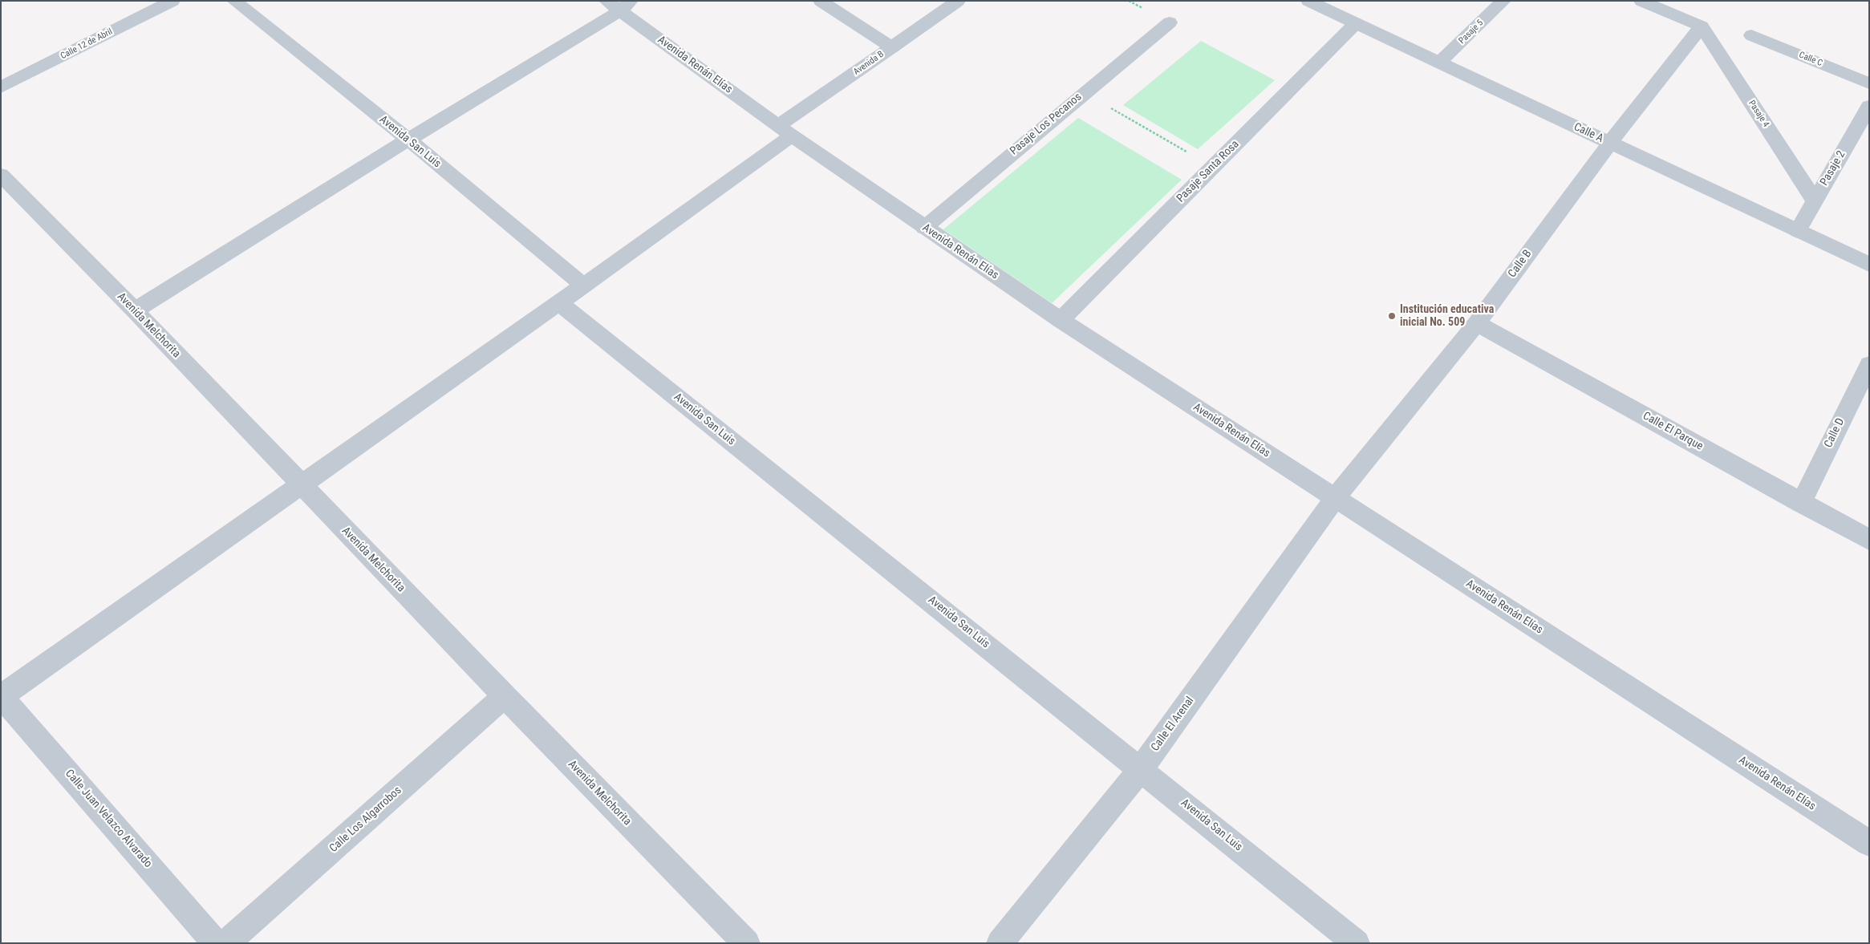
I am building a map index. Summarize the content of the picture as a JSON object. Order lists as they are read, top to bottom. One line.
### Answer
{"streets":{"street":["Pasaje 5","Calle 12 de Abril","Calle C","Avenida B","Avenida Renán Elías","Pasaje 4","Pasaje Los Pecanos","Calle A","Avenida San Luis","Pasaje 2","Pasaje Santa Rosa","Calle B","Avenida Melchorita","Calle El Parque","Calle D","Calle El Arenal","Calle Juan Velazco Alvarado","Calle Los Algarrobos"]},"crossings":[["Pasaje 5","Calle A"],["Avenida B","Avenida Renán Elías"],["Avenida B","Avenida San Luis"],["Avenida B","Avenida Melchorita"],["Avenida B","Calle Juan Velazco Alvarado"],["Avenida Renán Elías","Pasaje Los Pecanos"],["Avenida Renán Elías","Pasaje Santa Rosa"],["Avenida Renán Elías","Calle B"],["Avenida Renán Elías","Calle El Arenal"],["Pasaje 4","Pasaje 2"],["Pasaje 4","Calle B"],["Calle A","Pasaje 2"],["Calle A","Pasaje Santa Rosa"],["Calle A","Calle B"],["Avenida San Luis","Calle El Arenal"],["Calle B","Calle El Parque"],["Calle B","Calle El Arenal"],["Avenida Melchorita","Calle Los Algarrobos"],["Calle El Parque","Calle D"]],"places":["Institución educativa inicial No. 509"]}
